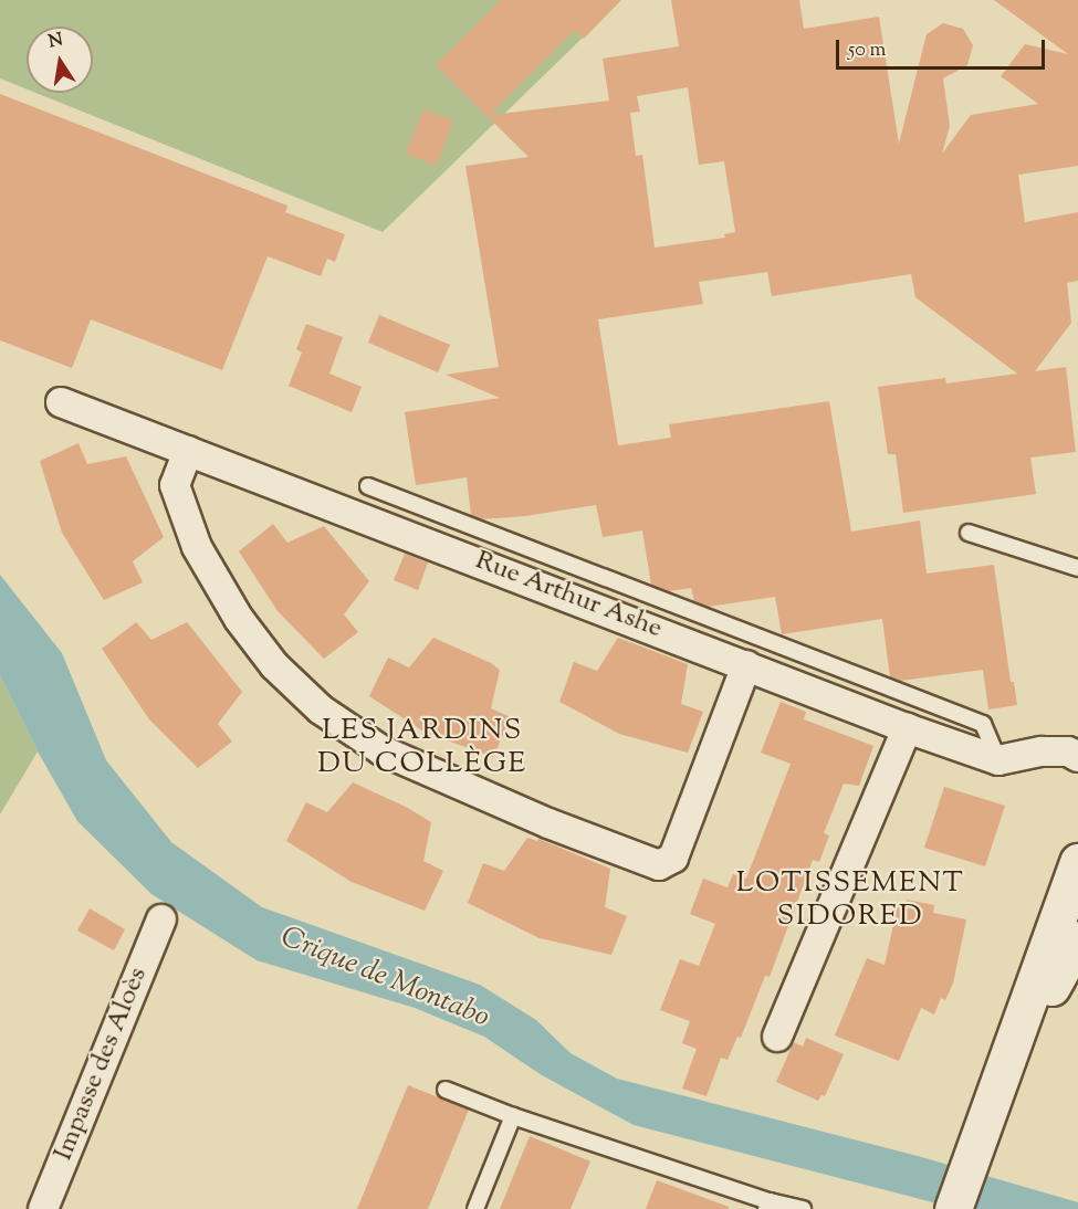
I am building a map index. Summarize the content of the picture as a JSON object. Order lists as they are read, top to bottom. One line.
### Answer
{"streets":{"street":["Rue Arthur Ashe","Impasse des Aloès"]},"districts":["LES JARDINS DU COLLÈGE","LOTISSEMENT SIDORED"],"water":["Crique de Montabo"],"scale_bar":"50 m","north":"top"}
